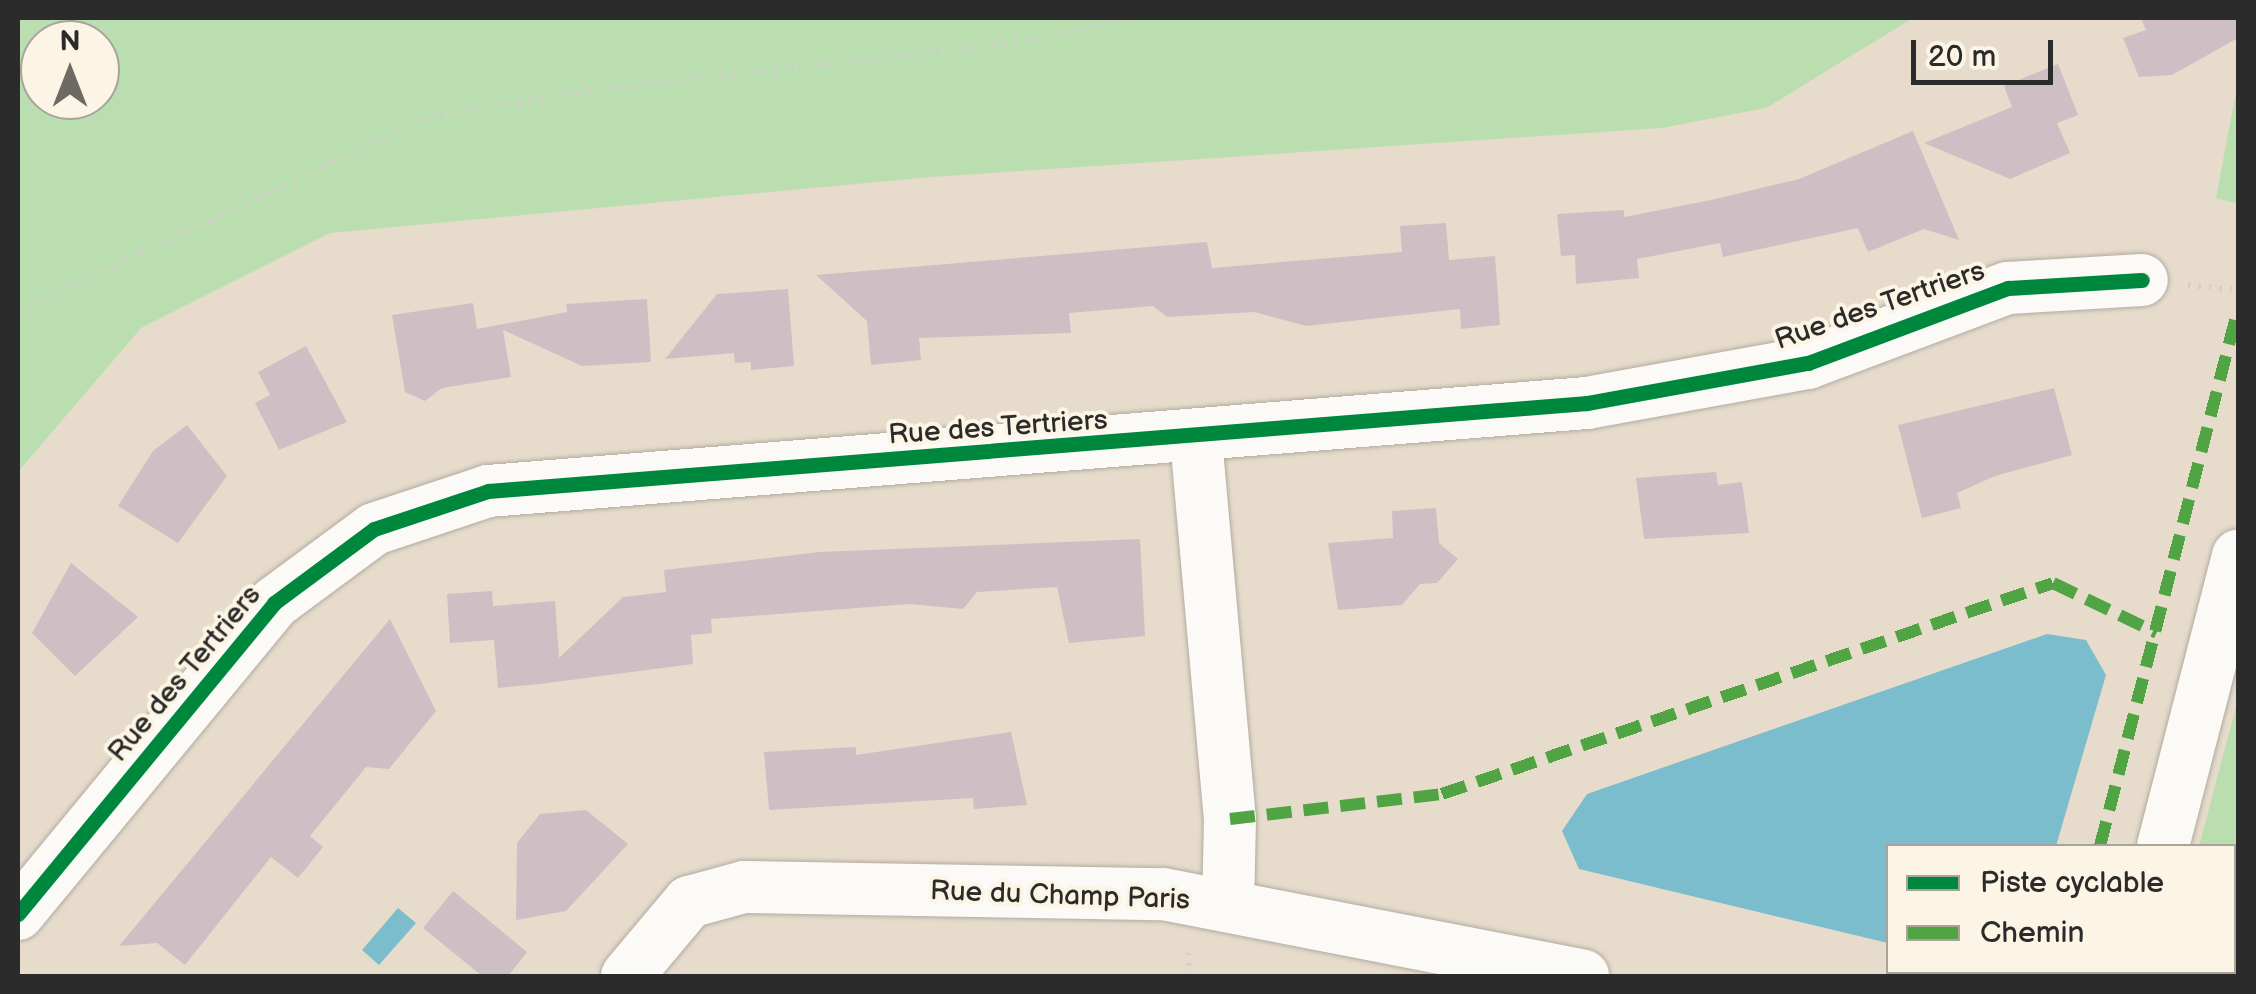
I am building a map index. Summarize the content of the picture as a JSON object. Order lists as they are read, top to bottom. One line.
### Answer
{"streets":{"street":["Rue des Tertriers","Rue du Champ Paris"]},"legend":["Piste cyclable","Chemin"],"scale_bar":"20 m","north":"top"}
